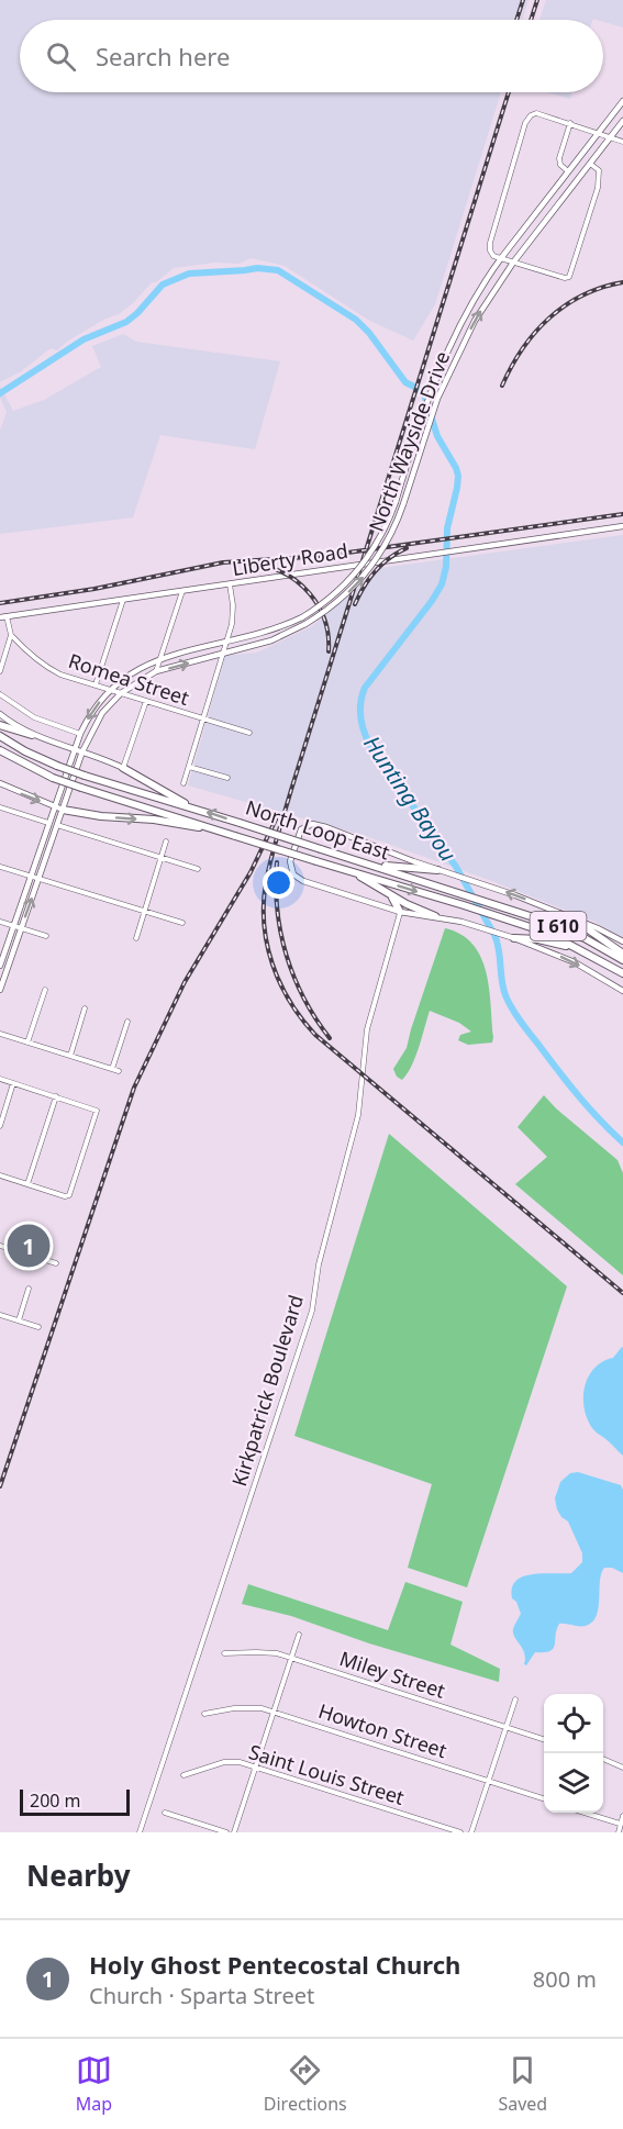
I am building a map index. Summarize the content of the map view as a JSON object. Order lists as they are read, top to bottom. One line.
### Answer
{"streets":{"highway":["North Loop East","I 610"],"main road":["North Wayside Drive","Liberty Road"],"street":["Romea Street","Kirkpatrick Boulevard","Miley Street","Howton Street","Saint Louis Street"]},"crossings":[["North Wayside Drive","Romea Street"]],"water":["Hunting Bayou"],"scale_bar":"200 m","page":{"search":"Search here","pins":"1","scale":"200 m","heading":"Nearby","list":[{"mark":"1","name":"Holy Ghost Pentecostal Church","note":"Church · Sparta Street","value":"800 m"}],"nav":["Map","Directions","Saved"]}}
